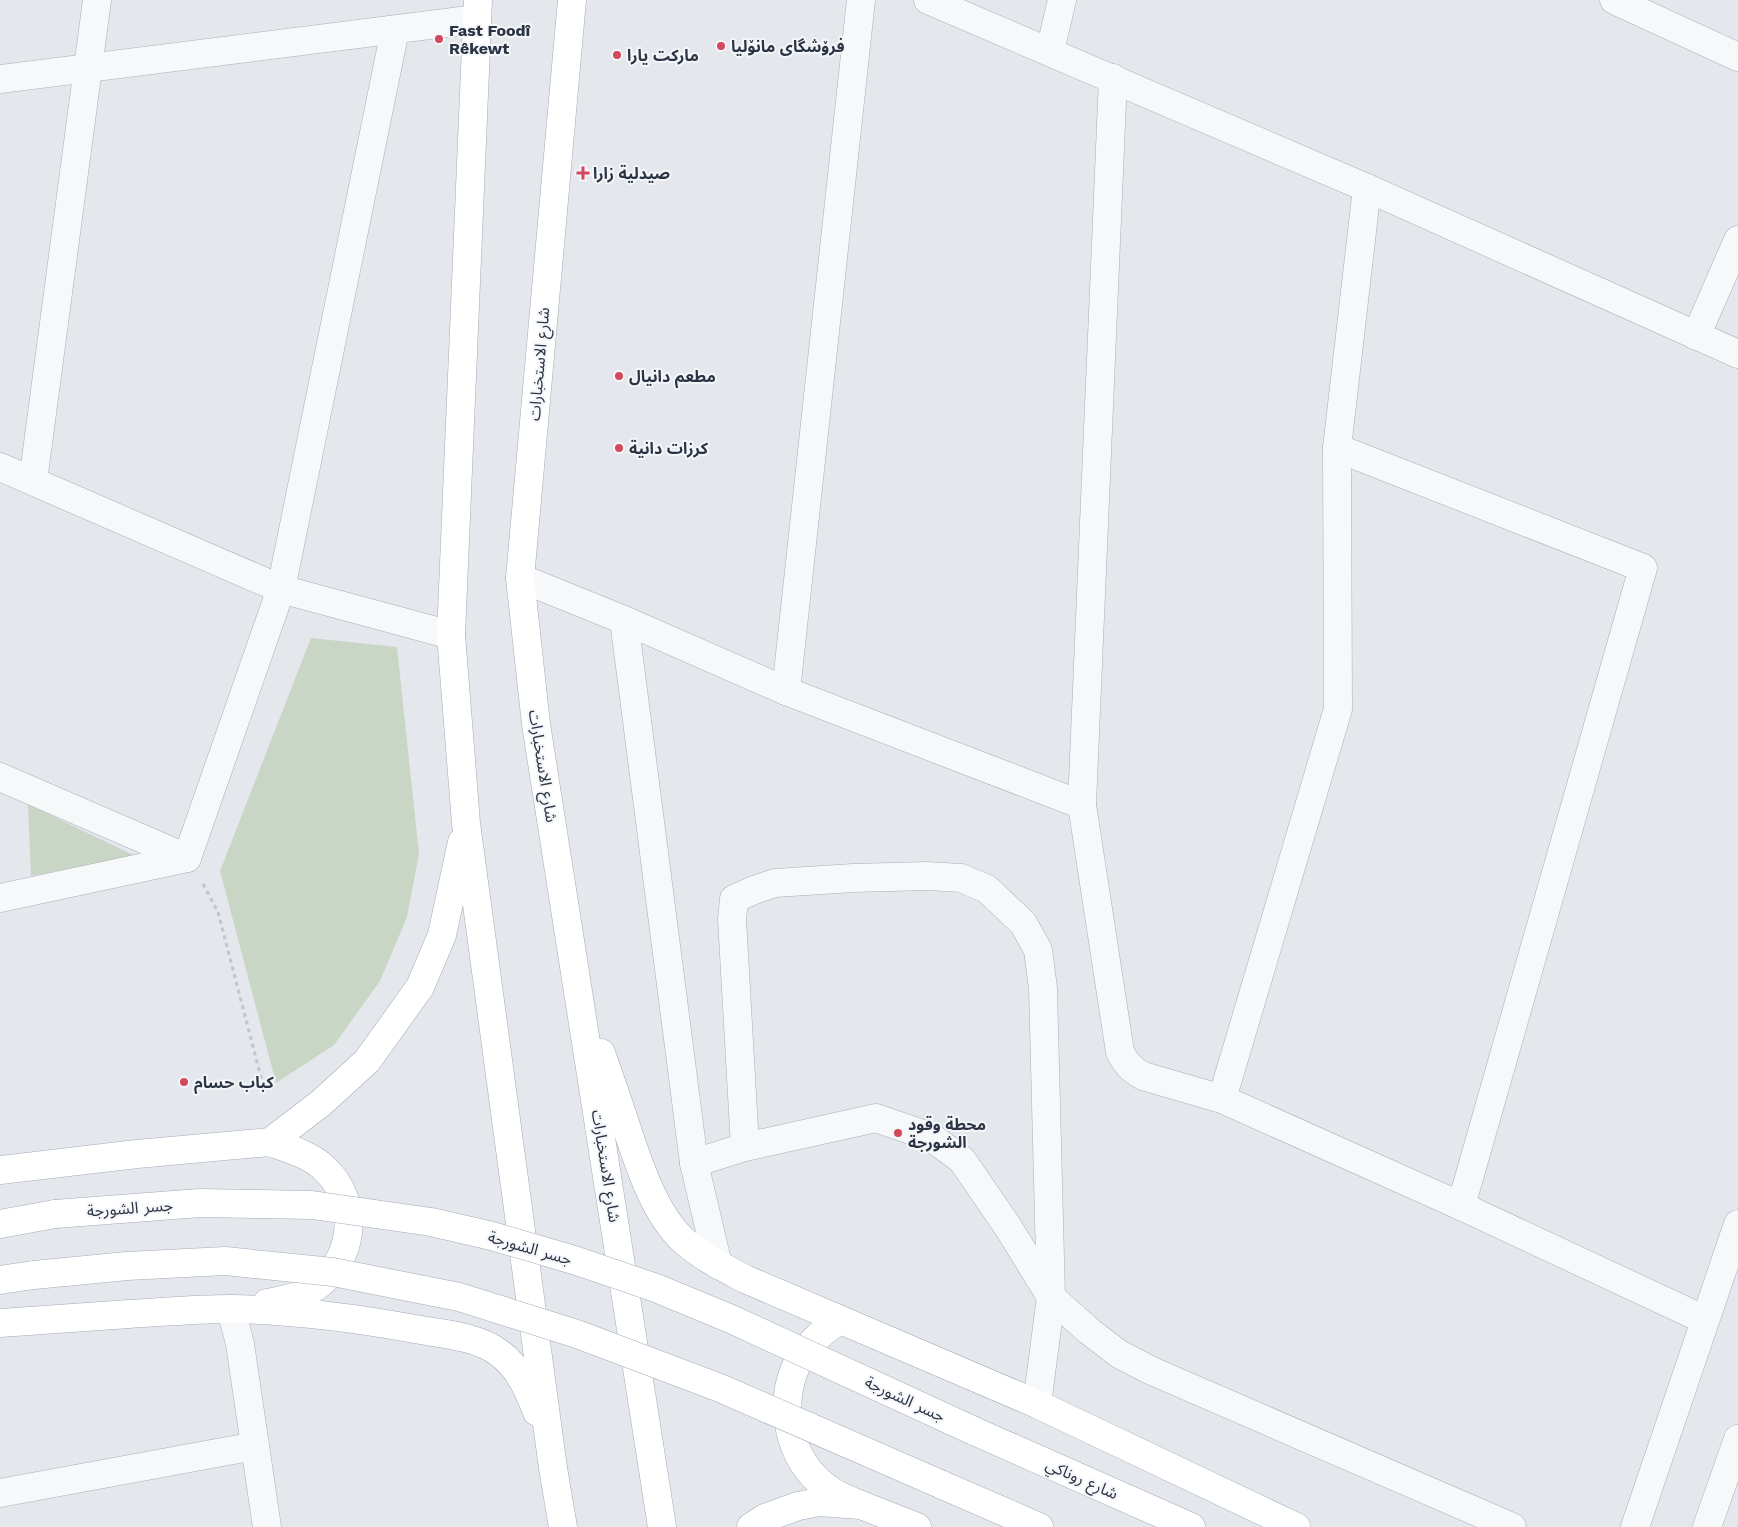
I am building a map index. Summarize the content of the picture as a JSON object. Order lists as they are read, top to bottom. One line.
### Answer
{"streets":{"main road":["شارع الاستخبارات","جسر الشورجة","شارع روناكي"]},"crossings":[["جسر الشورجة","شارع روناكي"]],"places":{"other":["Fast Foodî Rêkewt","فرۆشگای مانۆلیا","ماركت يارا","مطعم دانيال","كرزات دانية","كباب حسام","محطة وقود الشورجة"],"health":["صيدلية زارا"]}}
